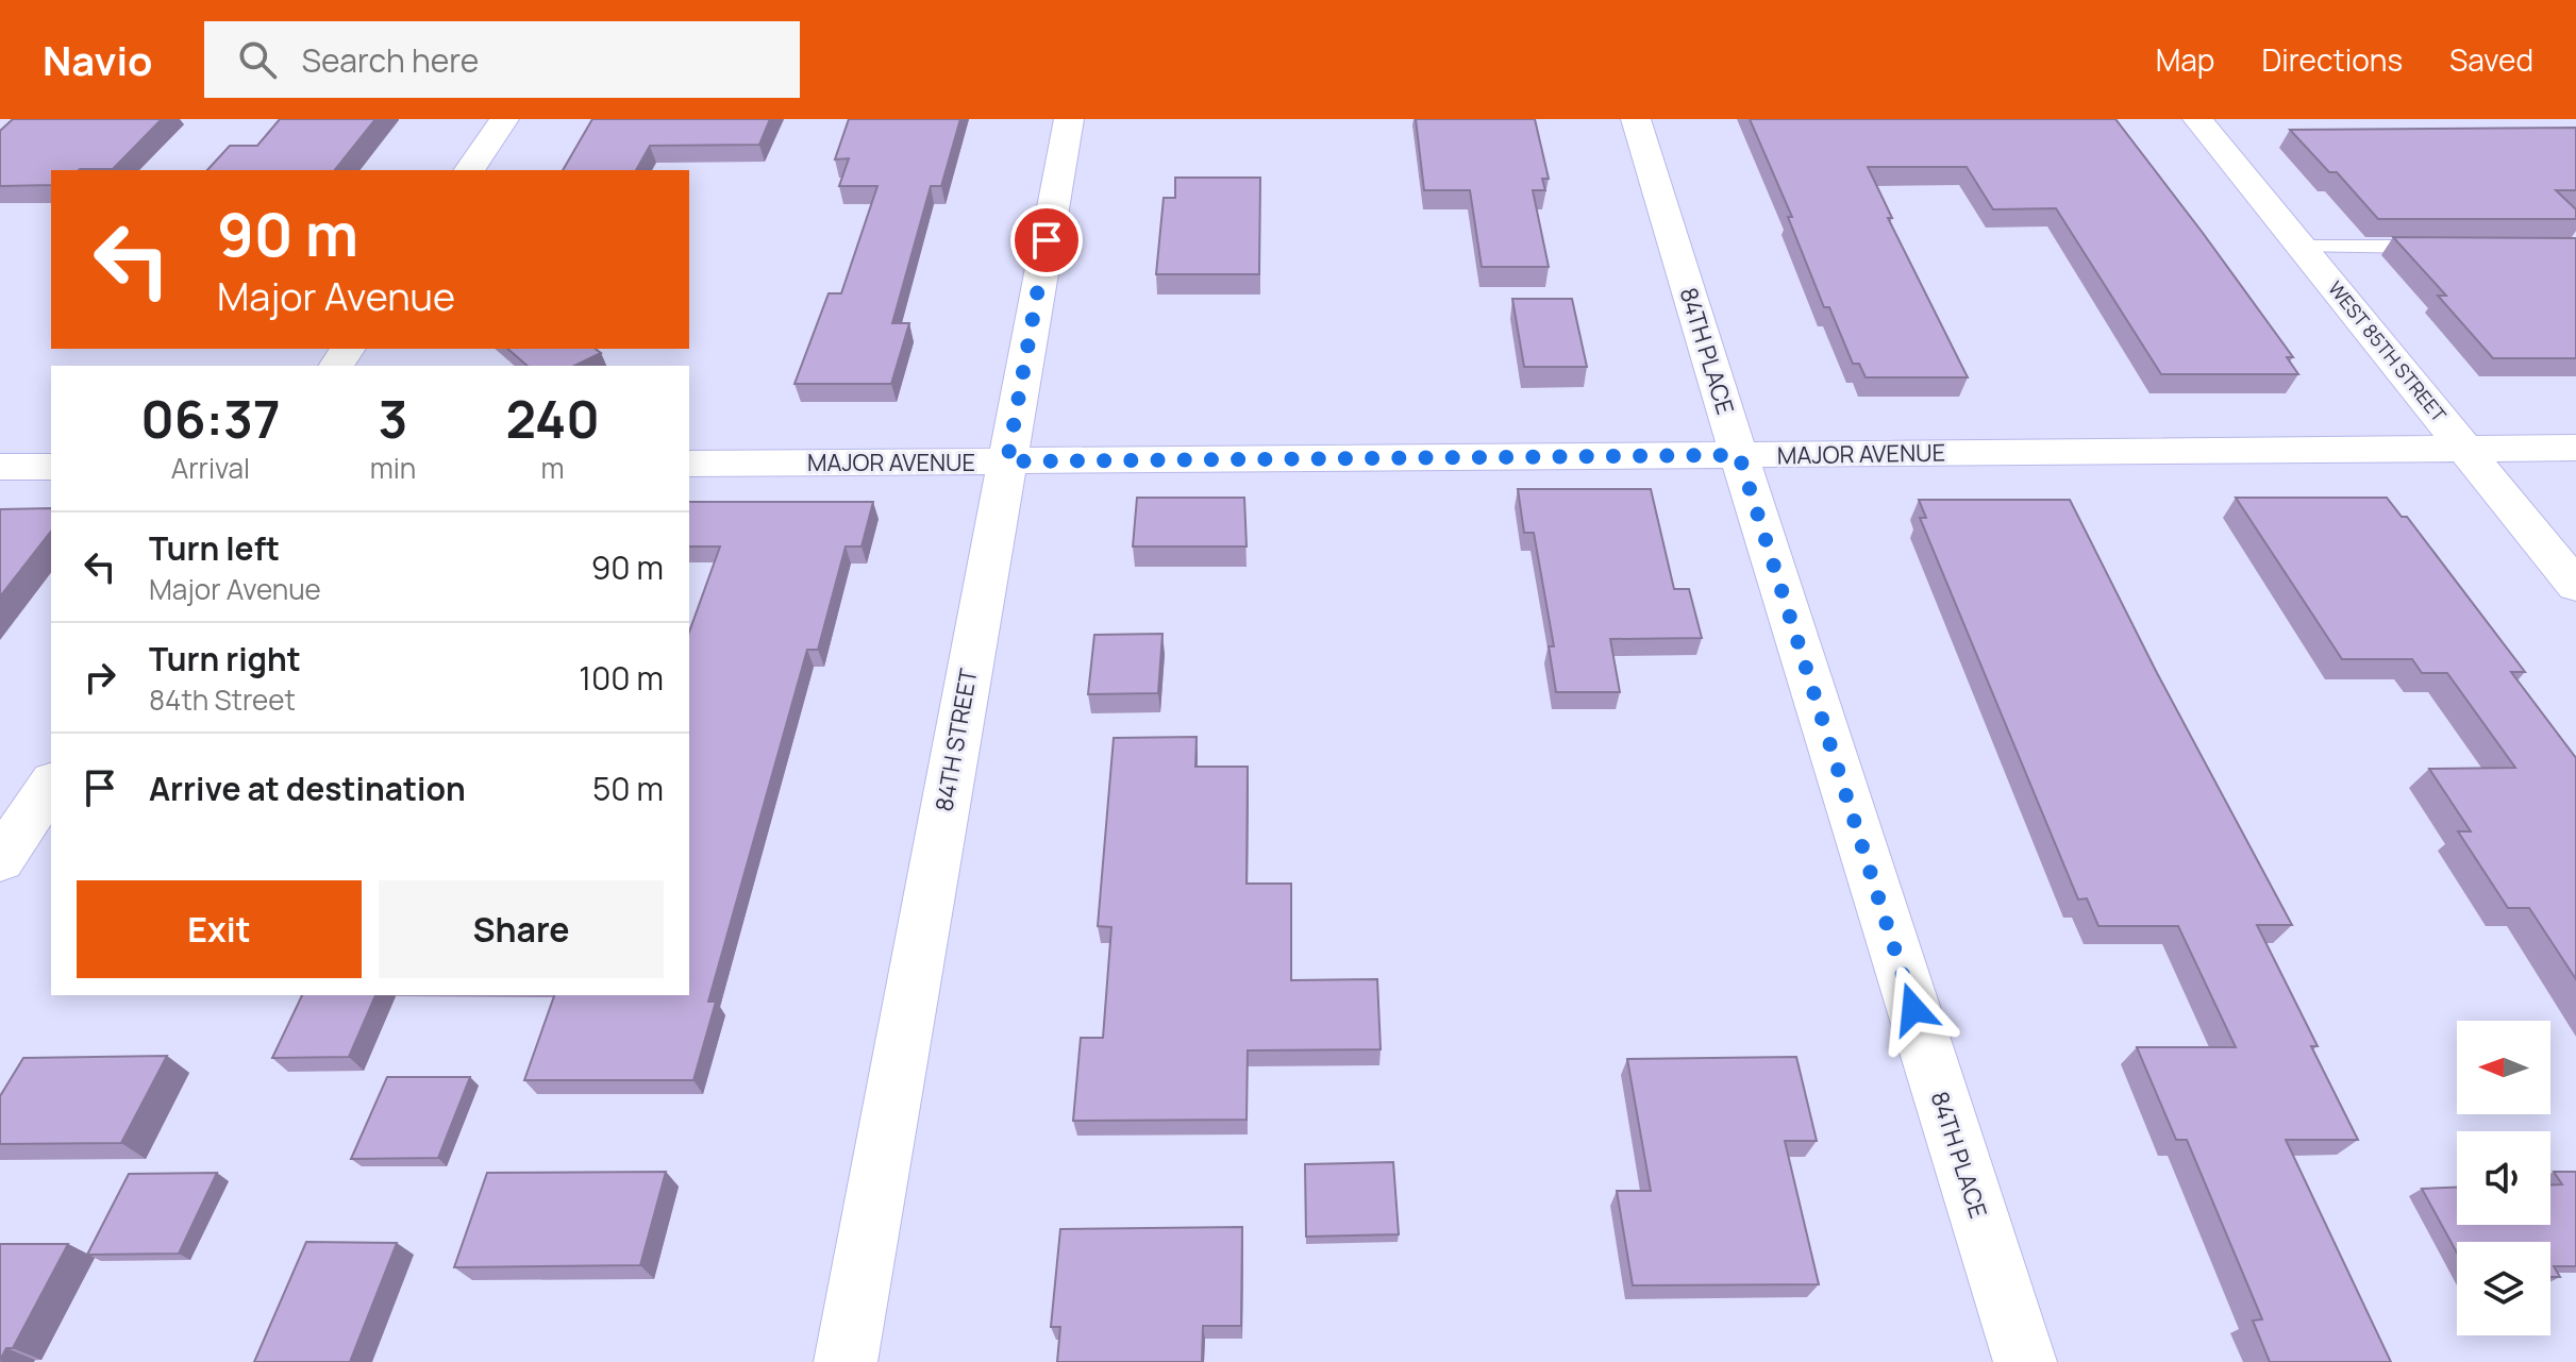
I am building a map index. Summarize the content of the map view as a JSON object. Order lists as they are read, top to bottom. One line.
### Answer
{"streets":{"street":["84TH PLACE","WEST 85TH STREET","MAJOR AVENUE","84TH STREET"]},"crossings":[["84TH PLACE","MAJOR AVENUE"],["WEST 85TH STREET","MAJOR AVENUE"],["MAJOR AVENUE","84TH STREET"]],"north":"left","page":{"header":"Navio","search":"Search here","nav":["Map","Directions","Saved"],"turn":["90 m","Major Avenue"],"eta":["06:37","Arrival","3","min","240","m"],"list":[{"name":"Turn left","note":"Major Avenue","value":"90 m"},{"name":"Turn right","note":"84th Street","value":"100 m"},{"name":"Arrive at destination","value":"50 m"}],"buttons":["Exit","Share"]}}
